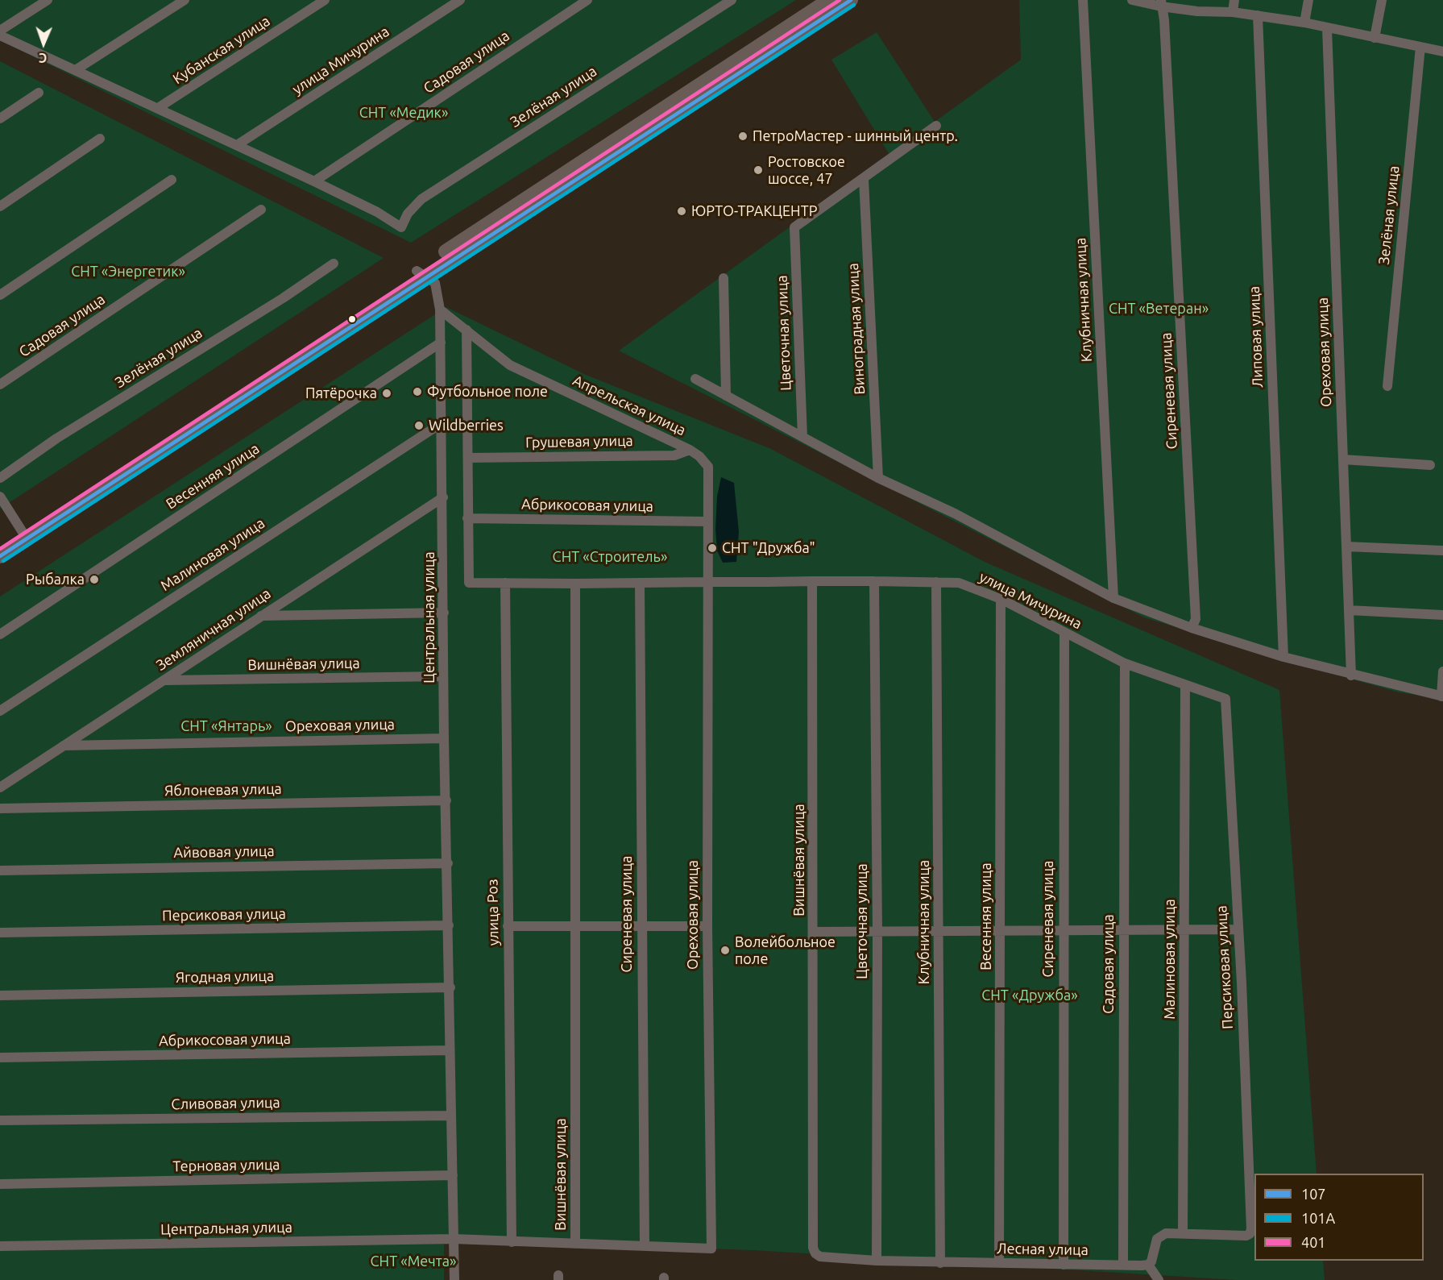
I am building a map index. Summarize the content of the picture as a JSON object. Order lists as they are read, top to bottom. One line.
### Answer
{"streets":{"street":["Кубанская улица","улица Мичурина","Садовая улица","Зелёная улица","Клубничная улица","Виноградная улица","Цветочная улица","Липовая улица","Ореховая улица","Сиреневая улица","Апрельская улица","Грушевая улица","Весенняя улица","Абрикосовая улица","Малиновая улица","Центральная улица","Земляничная улица","Вишнёвая улица","Яблоневая улица","Айвовая улица","улица Роз","Персиковая улица","Ягодная улица","Сливовая улица","Терновая улица","Лесная улица"]},"crossings":[["улица Мичурина","Садовая улица"],["улица Мичурина","Клубничная улица"],["улица Мичурина","Цветочная улица"],["улица Мичурина","Ореховая улица"],["улица Мичурина","Сиреневая улица"],["улица Мичурина","Апрельская улица"],["улица Мичурина","Весенняя улица"],["улица Мичурина","Абрикосовая улица"],["улица Мичурина","Малиновая улица"],["улица Мичурина","Вишнёвая улица"],["улица Мичурина","улица Роз"],["улица Мичурина","Персиковая улица"],["Садовая улица","Зелёная улица"],["Садовая улица","Лесная улица"],["Клубничная улица","Лесная улица"],["Виноградная улица","Цветочная улица"],["Цветочная улица","Лесная улица"],["Ореховая улица","Сиреневая улица"],["Ореховая улица","Апрельская улица"],["Ореховая улица","Центральная улица"],["Ореховая улица","Земляничная улица"],["Сиреневая улица","Лесная улица"],["Апрельская улица","Грушевая улица"],["Апрельская улица","Абрикосовая улица"],["Апрельская улица","Центральная улица"],["Весенняя улица","Центральная улица"],["Весенняя улица","Лесная улица"],["Абрикосовая улица","Центральная улица"],["Малиновая улица","Центральная улица"],["Малиновая улица","Персиковая улица"],["Центральная улица","Земляничная улица"],["Центральная улица","Вишнёвая улица"],["Центральная улица","Яблоневая улица"],["Центральная улица","Айвовая улица"],["Центральная улица","Персиковая улица"],["Центральная улица","Ягодная улица"],["Центральная улица","Сливовая улица"],["Центральная улица","Терновая улица"],["Земляничная улица","Вишнёвая улица"],["Вишнёвая улица","Лесная улица"]],"parks":["СНТ «Медик»","СНТ «Энергетик»","СНТ «Ветеран»","СНТ «Строитель»","СНТ «Янтарь»","СНТ «Дружба»","СНТ «Мечта»"],"places":["ПетроМастер - шинный центр.","Ростовское шоссе, 47","ЮРТО-ТРАКЦЕНТР","Футбольное поле","Пятёрочка","Wildberries","СНТ \"Дружба\"","Рыбалка","Волейбольное поле"],"lines":["transit line 107","transit line 401","transit line 101А"],"legend":["107","101А","401"],"north":"bottom"}
